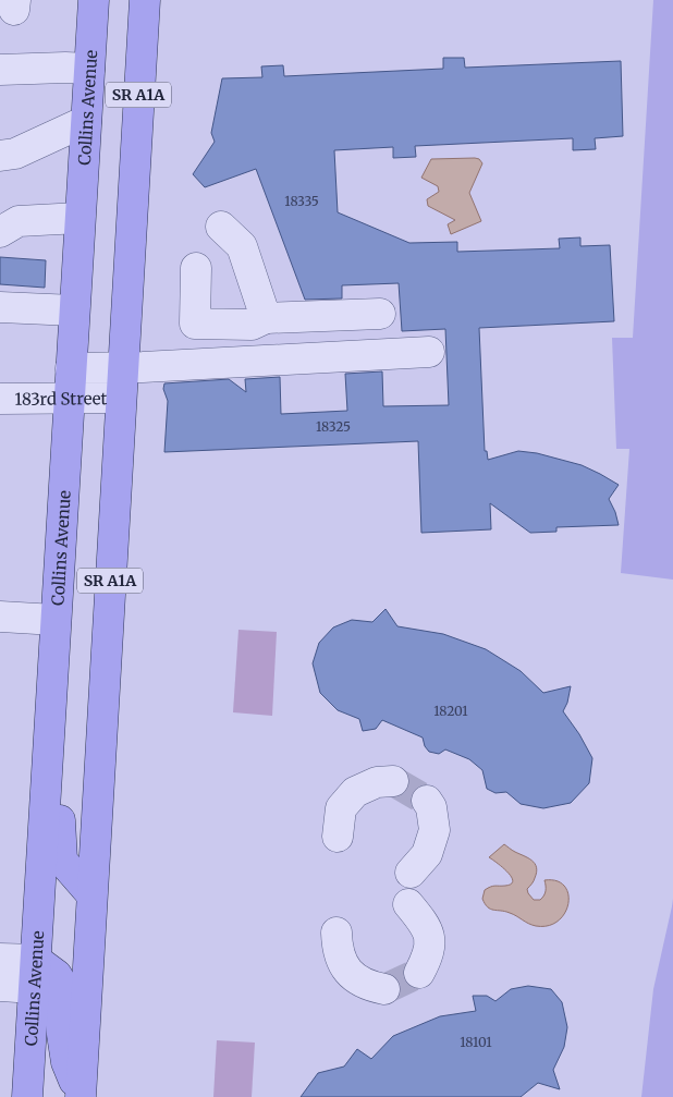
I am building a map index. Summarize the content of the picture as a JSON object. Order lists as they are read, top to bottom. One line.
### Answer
{"streets":{"main road":["SR A1A","Collins Avenue"],"street":["183rd Street"]},"crossings":[["SR A1A","183rd Street"],["Collins Avenue","183rd Street"]],"house_numbers":["18335","18325","18201","18101"]}
